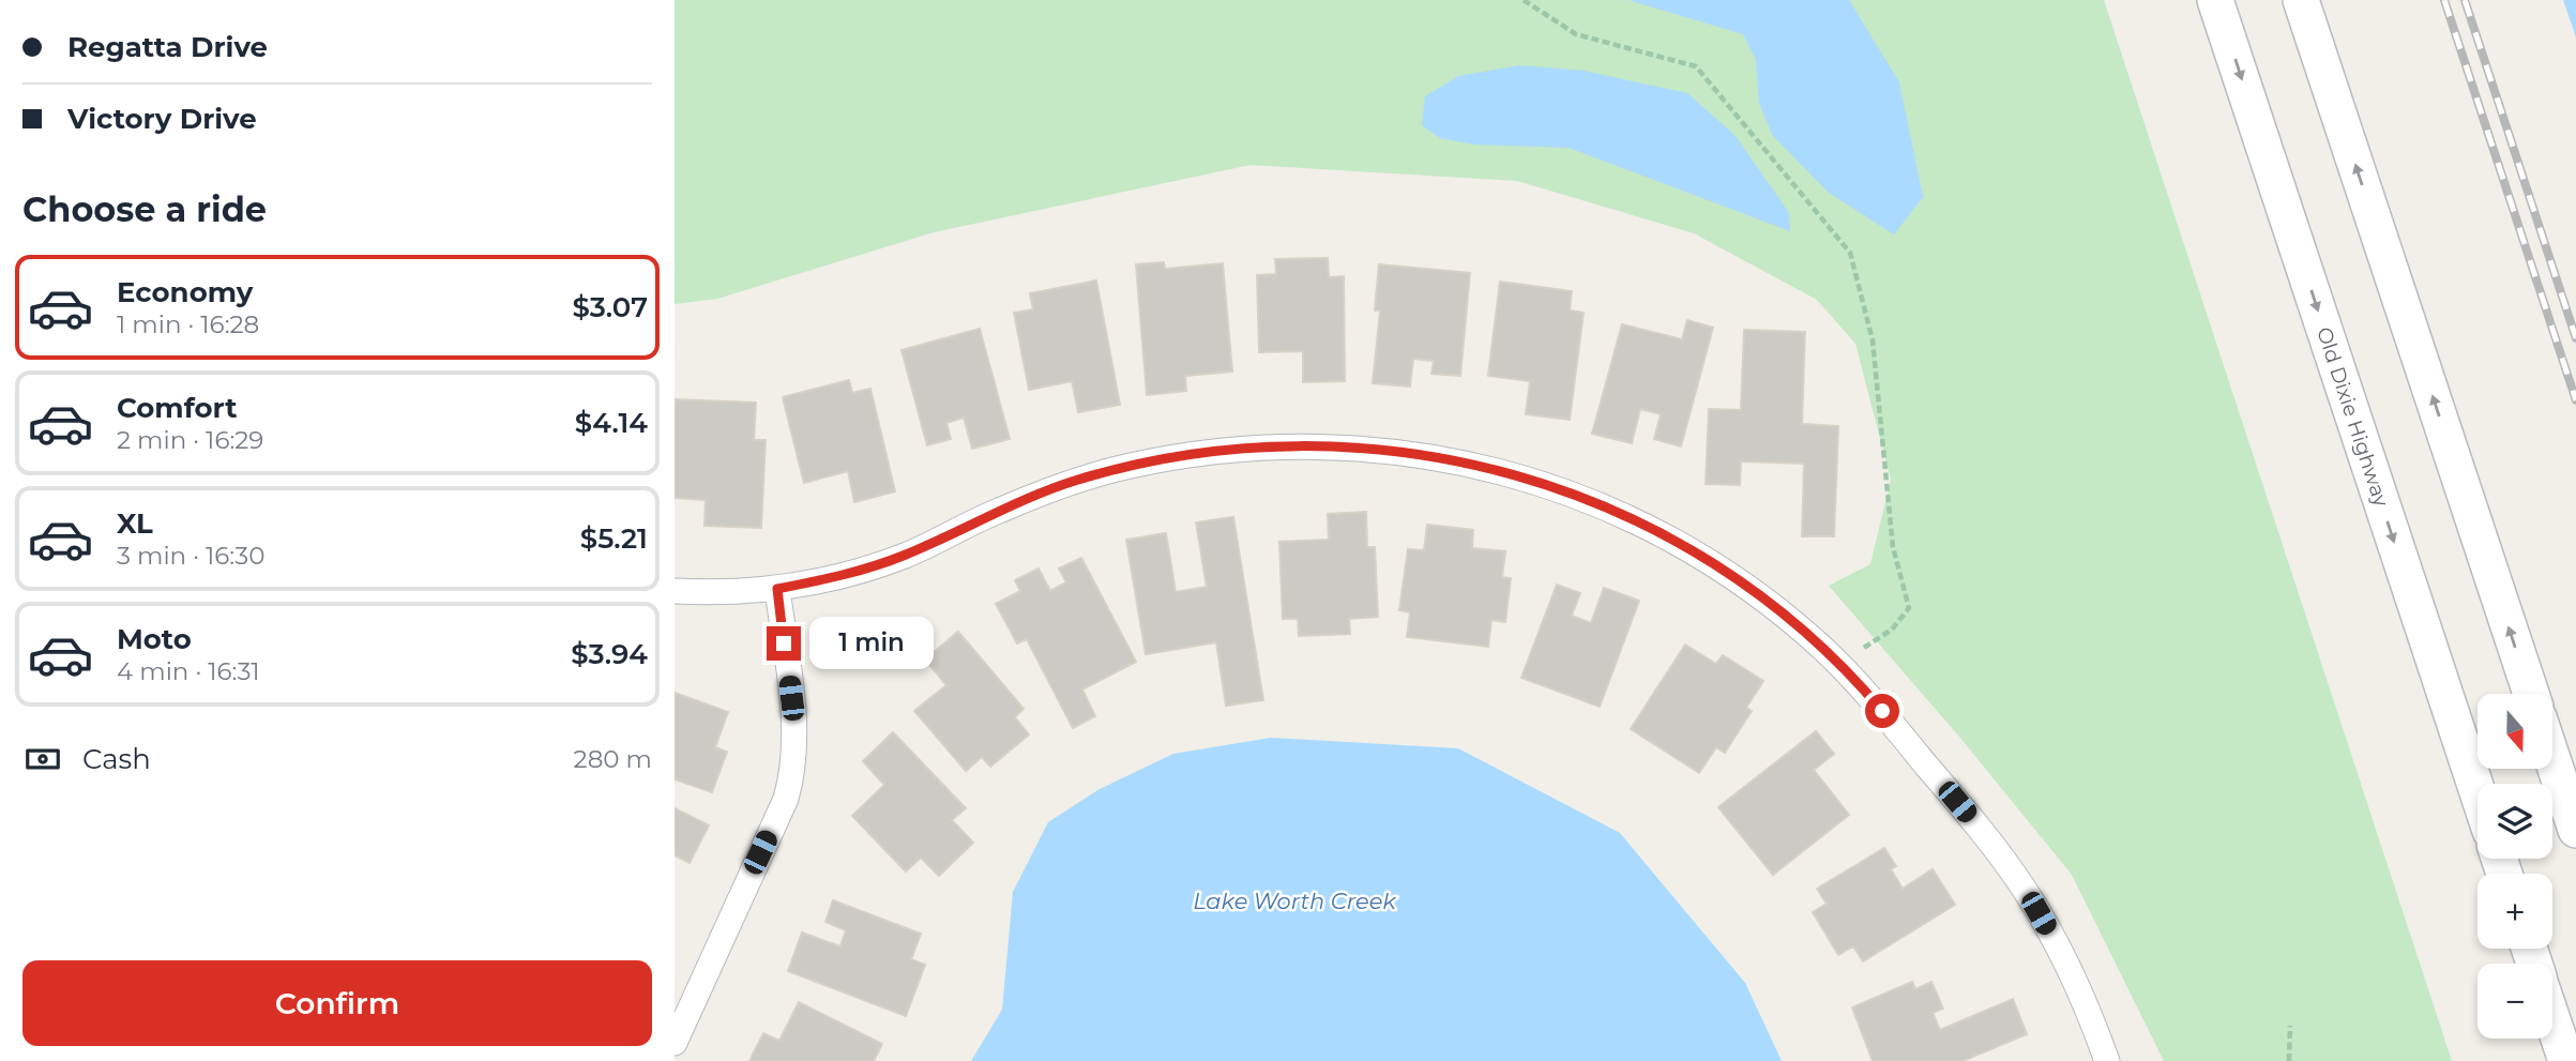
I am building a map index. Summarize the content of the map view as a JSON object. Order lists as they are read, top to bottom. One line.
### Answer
{"streets":{"main road":["Old Dixie Highway"]},"water":["Lake Worth Creek"],"north":"bottom","page":{"banner":["Regatta Drive","Victory Drive"],"heading":"Choose a ride","list":[{"name":"Economy","note":"1 min · 16:28","value":"$3.07"},{"name":"Comfort","note":"2 min · 16:29","value":"$4.14"},{"name":"XL","note":"3 min · 16:30","value":"$5.21"},{"name":"Moto","note":"4 min · 16:31","value":"$3.94"}],"bubble":"1 min","map_buttons":["+","−"],"pay":["Cash","280 m"],"buttons":"Confirm"}}
